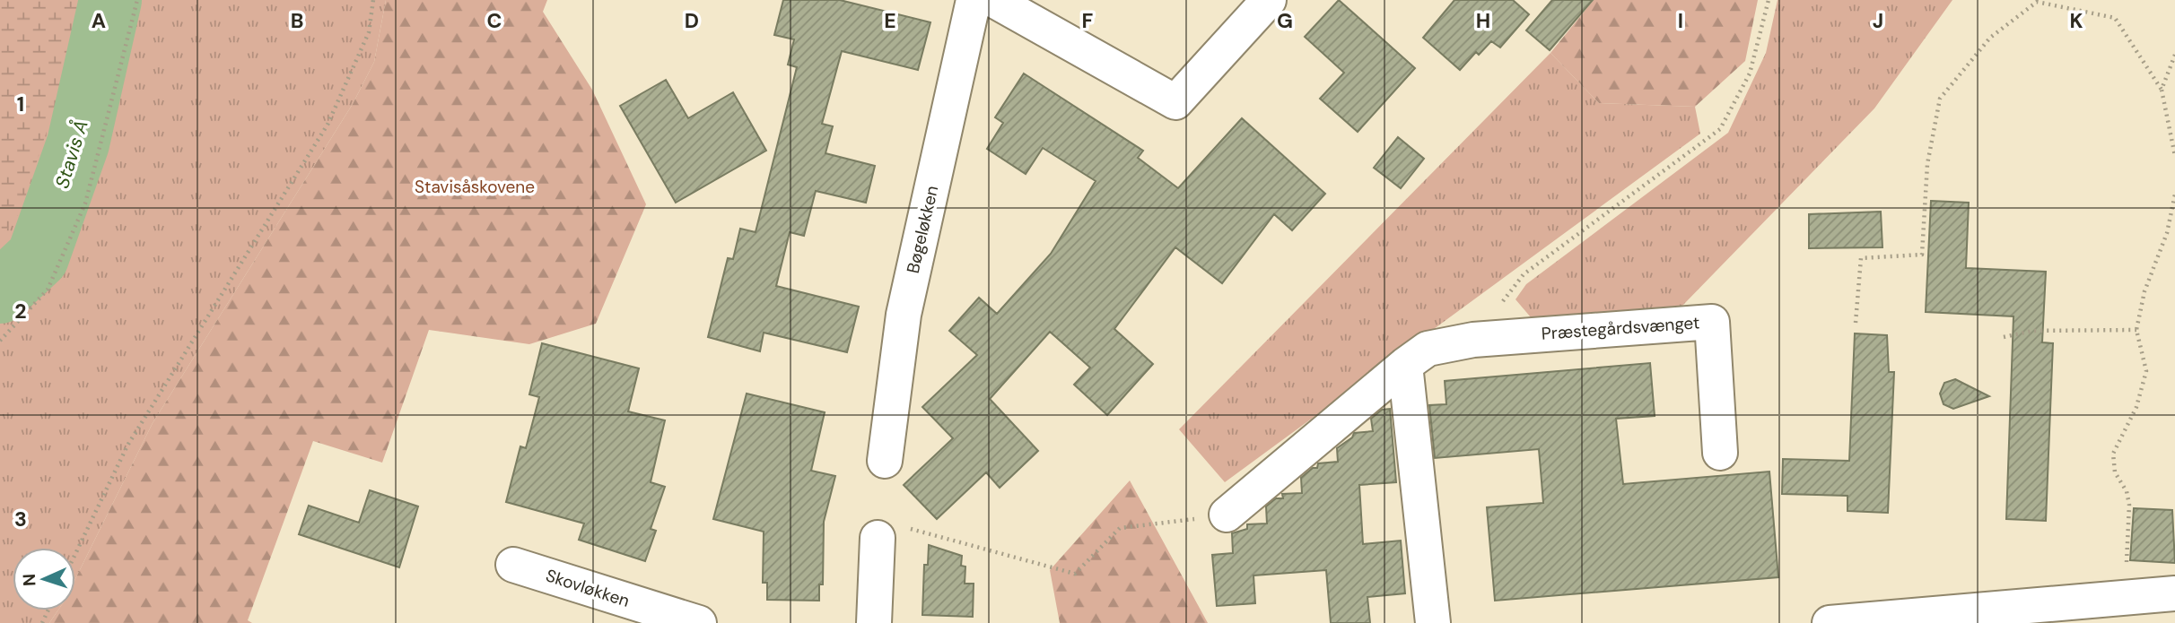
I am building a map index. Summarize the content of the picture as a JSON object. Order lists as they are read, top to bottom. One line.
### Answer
{"streets":{"street":["Bøgeløkken","Præstegårdsvænget","Skovløkken"]},"water":["Stavis Å"],"parks":["Stavisåskovene"],"north":"left","grid":{"columns":["A","B","C","D","E","F","G","H","I","J","K"],"rows":["1","2","3"]}}
